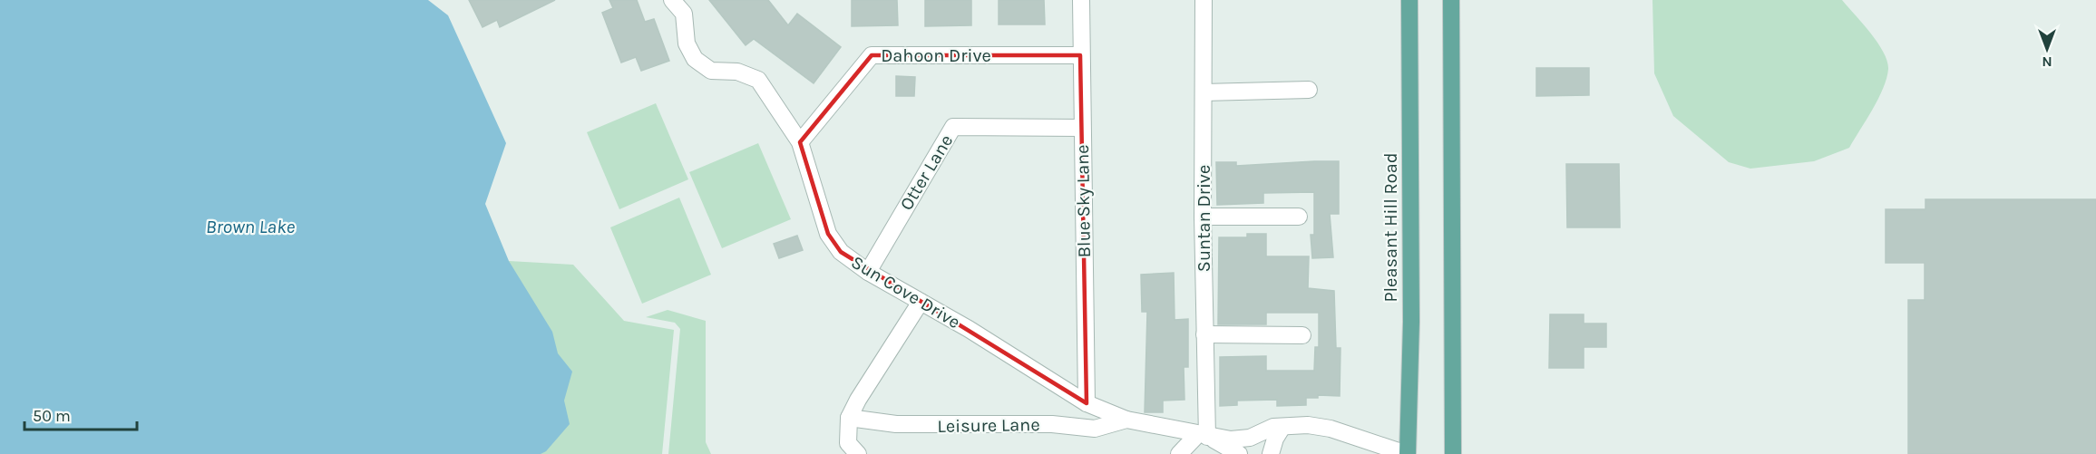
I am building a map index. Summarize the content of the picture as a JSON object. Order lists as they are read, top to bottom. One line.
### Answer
{"streets":{"main road":["Pleasant Hill Road"],"street":["Dahoon Drive","Otter Lane","Blue Sky Lane","Suntan Drive","Sun Cove Drive","Leisure Lane"]},"crossings":[["Dahoon Drive","Blue Sky Lane"],["Dahoon Drive","Sun Cove Drive"],["Otter Lane","Blue Sky Lane"],["Otter Lane","Sun Cove Drive"],["Blue Sky Lane","Sun Cove Drive"],["Suntan Drive","Sun Cove Drive"],["Pleasant Hill Road","Sun Cove Drive"],["Sun Cove Drive","Leisure Lane"]],"water":["Brown Lake"],"scale_bar":"50 m","north":"bottom"}
